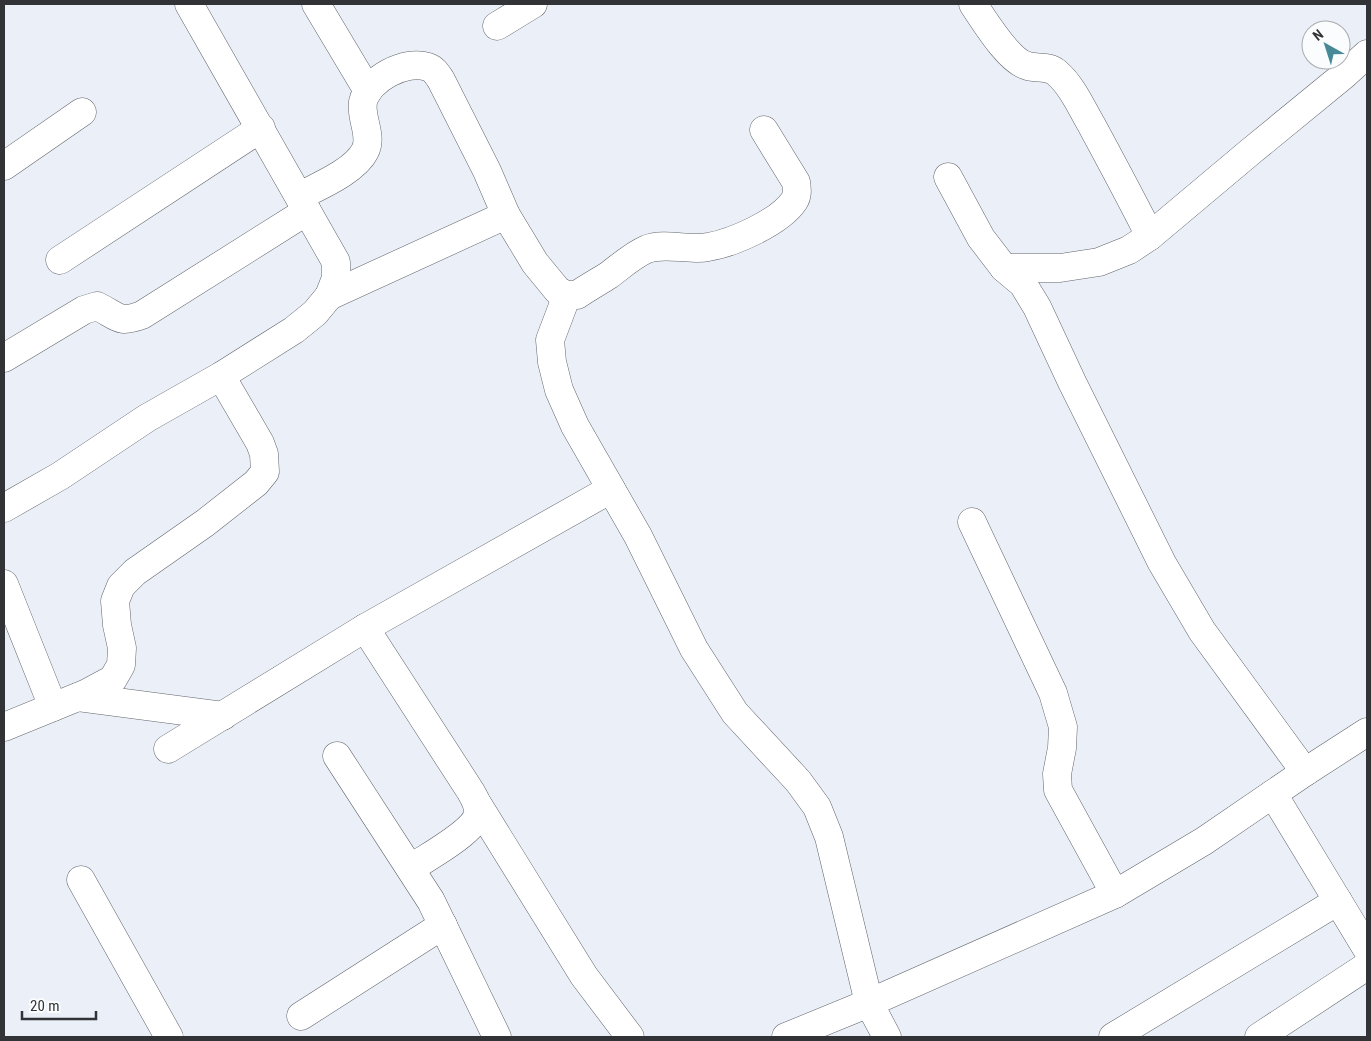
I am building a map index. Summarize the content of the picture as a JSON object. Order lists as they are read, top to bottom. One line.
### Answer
{"scale_bar":"20 m","north":"top left"}
